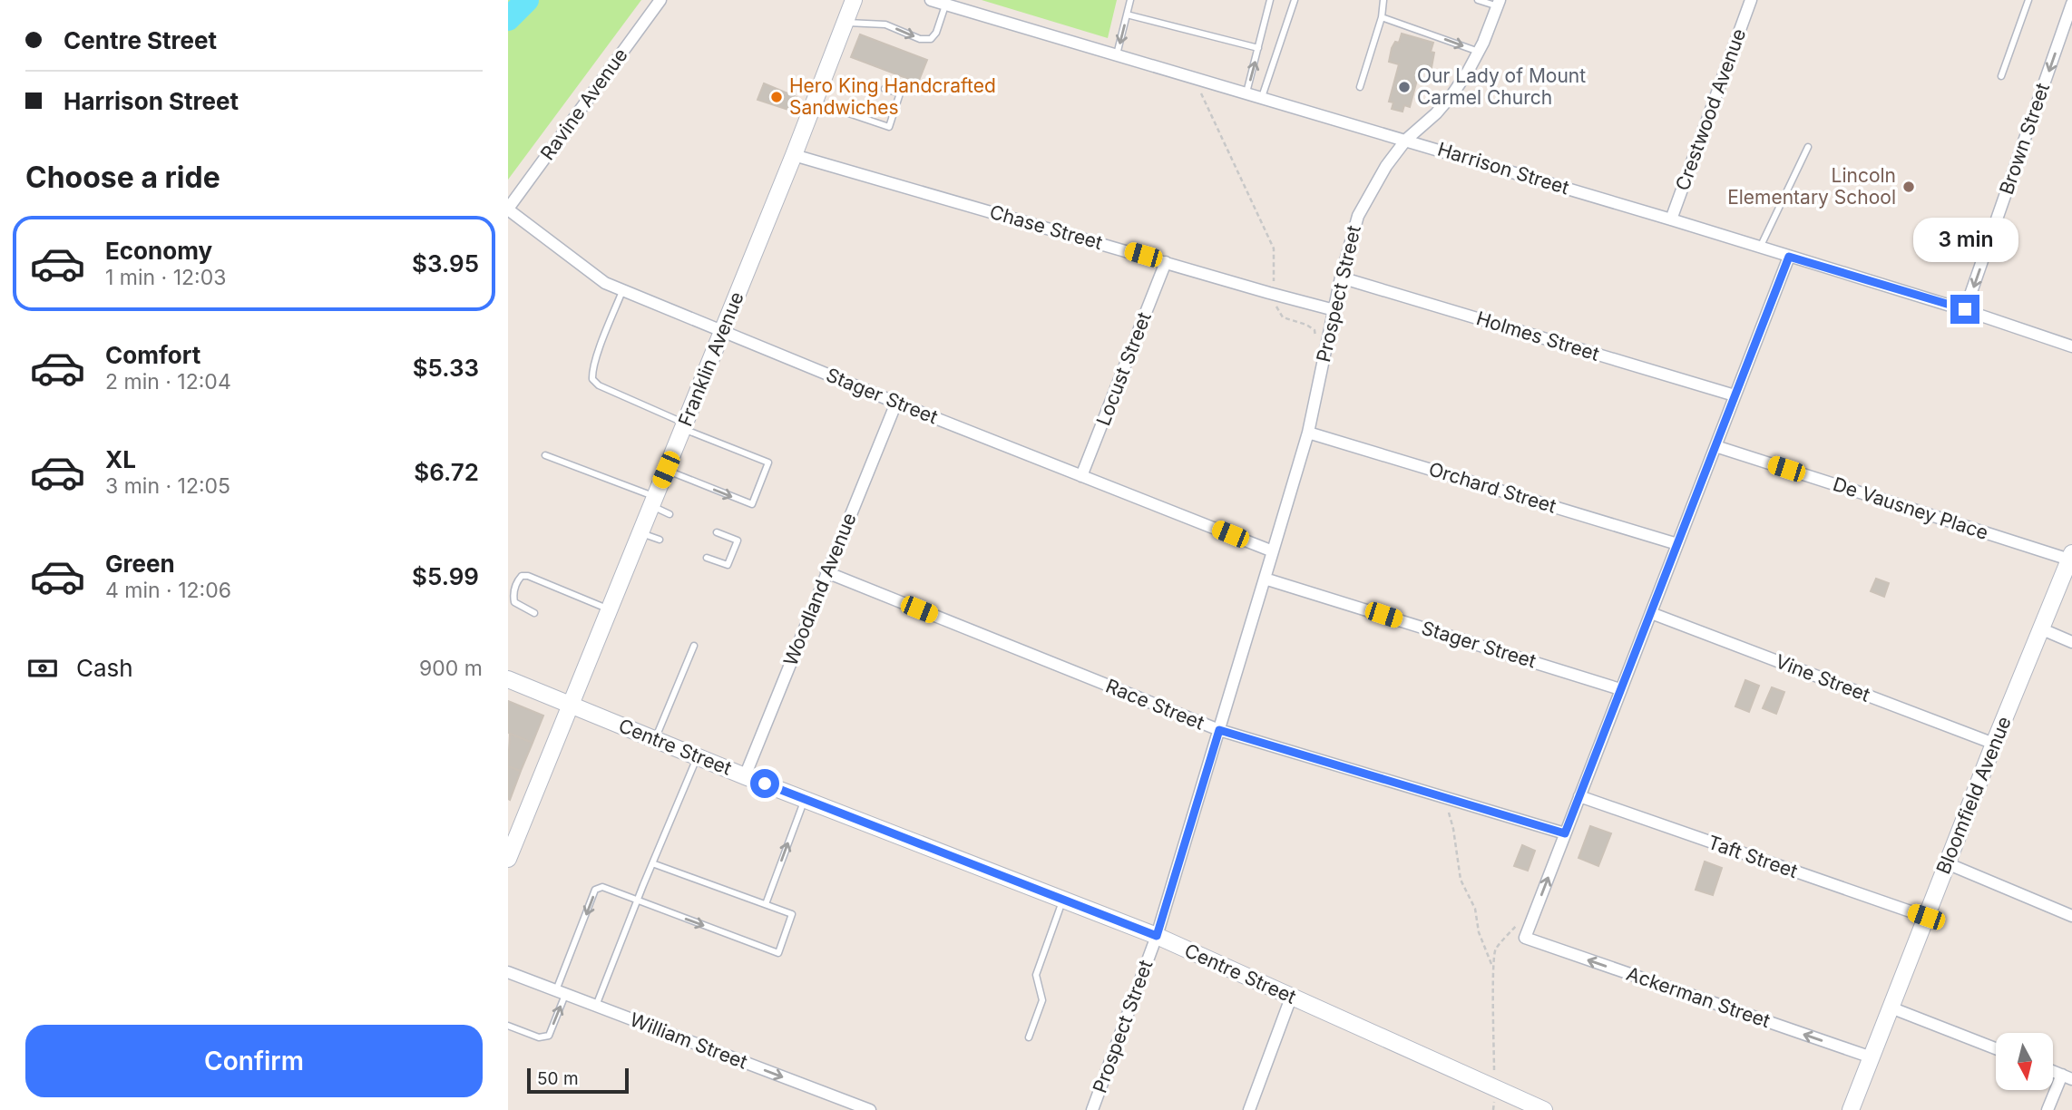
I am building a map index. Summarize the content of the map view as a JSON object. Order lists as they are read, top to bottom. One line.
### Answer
{"streets":{"street":["Ravine Avenue","Crestwood Avenue","Brown Street","Harrison Street","Chase Street","Prospect Street","Holmes Street","Franklin Avenue","Locust Street","Stager Street","Orchard Street","De Vausney Place","Woodland Avenue","Vine Street","Race Street","Centre Street","Bloomfield Avenue","Taft Street","Ackerman Street","William Street"]},"crossings":[["Ravine Avenue","Stager Street"],["Crestwood Avenue","Harrison Street"],["Brown Street","Harrison Street"],["Harrison Street","Prospect Street"],["Chase Street","Prospect Street"],["Chase Street","Franklin Avenue"],["Chase Street","Locust Street"],["Prospect Street","Holmes Street"],["Prospect Street","Stager Street"],["Prospect Street","Orchard Street"],["Prospect Street","Race Street"],["Prospect Street","Centre Street"],["Franklin Avenue","Stager Street"],["Franklin Avenue","Centre Street"],["Locust Street","Stager Street"],["Stager Street","Woodland Avenue"],["De Vausney Place","Bloomfield Avenue"],["Woodland Avenue","Race Street"],["Woodland Avenue","Centre Street"],["Vine Street","Bloomfield Avenue"],["Bloomfield Avenue","Taft Street"],["Bloomfield Avenue","Ackerman Street"]],"one_way":["Brown Street","Ackerman Street","William Street"],"places":["Our Lady of Mount Carmel Church","Hero King Handcrafted Sandwiches","Lincoln Elementary School"],"scale_bar":"50 m","north":"bottom","page":{"banner":["Centre Street","Harrison Street"],"heading":"Choose a ride","list":[{"name":"Economy","note":"1 min · 12:03","value":"$3.95"},{"name":"Comfort","note":"2 min · 12:04","value":"$5.33"},{"name":"XL","note":"3 min · 12:05","value":"$6.72"},{"name":"Green","note":"4 min · 12:06","value":"$5.99"}],"bubble":"3 min","pay":["Cash","900 m"],"buttons":"Confirm","scale":"50 m"}}
